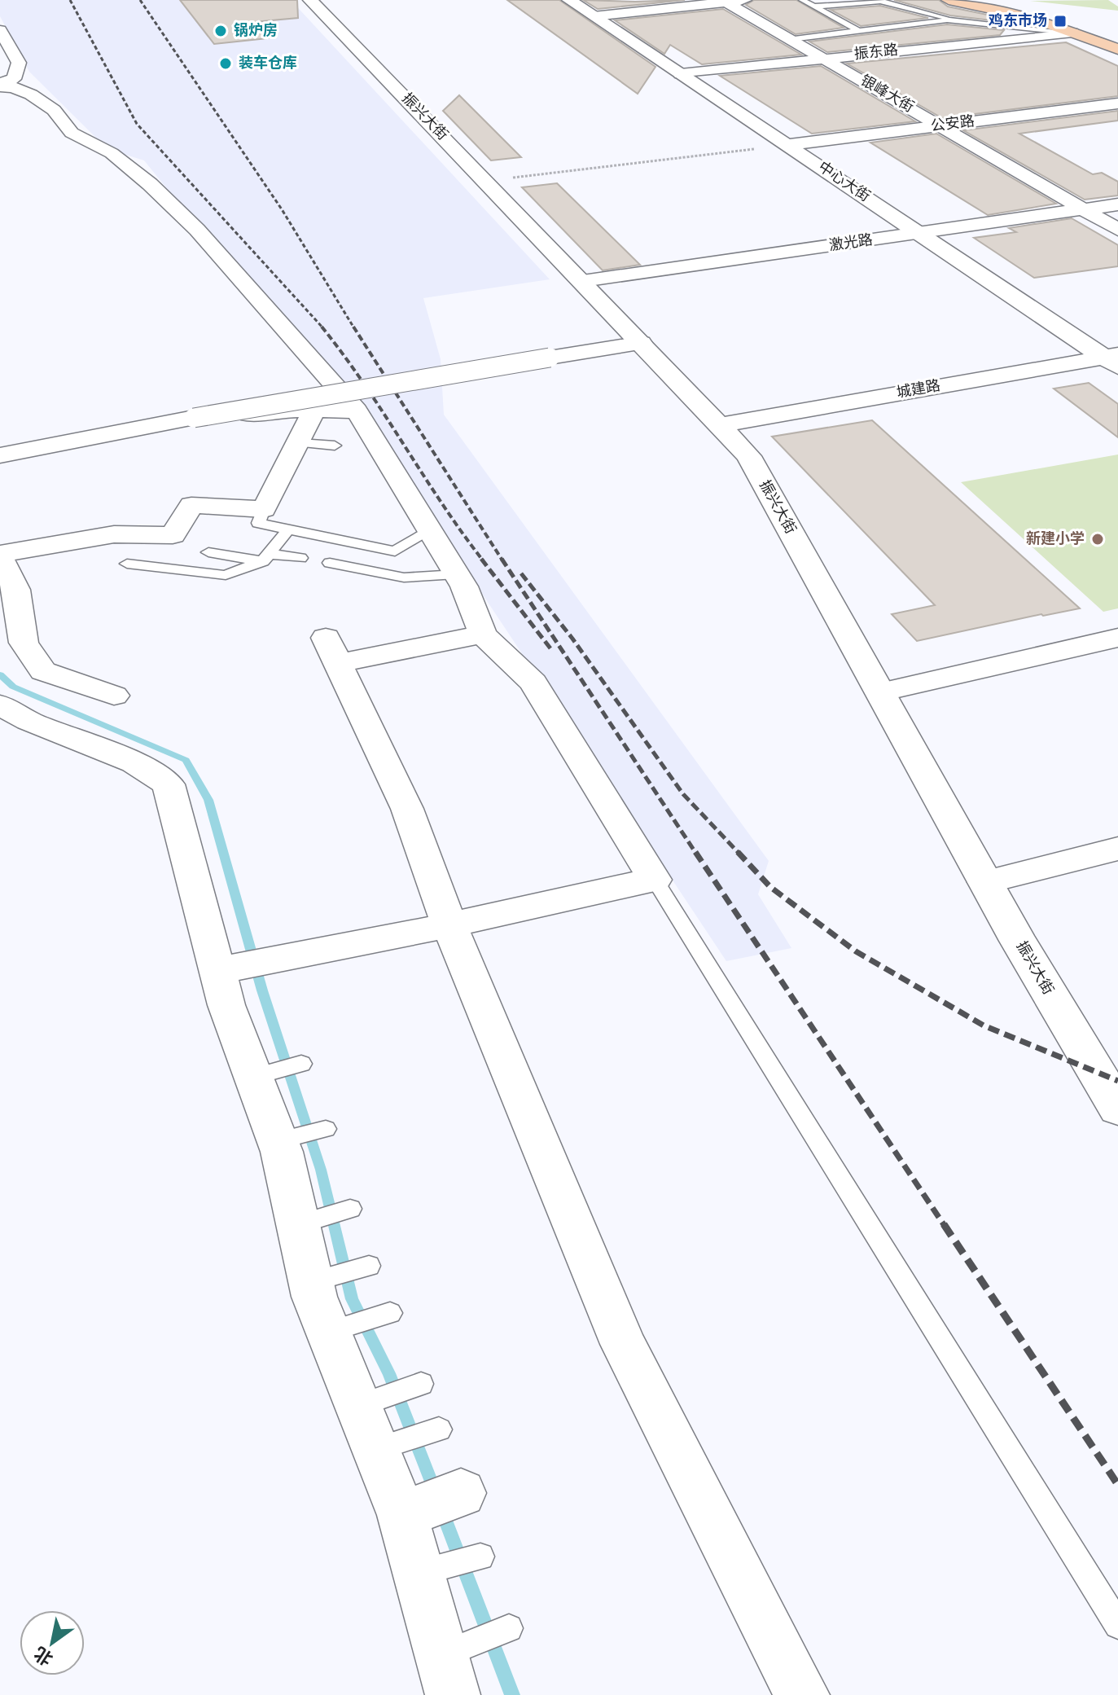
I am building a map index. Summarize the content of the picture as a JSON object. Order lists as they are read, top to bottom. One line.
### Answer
{"streets":{"street":["振东路","银峰大街","振兴大街","公安路","中心大街","激光路","城建路"]},"crossings":[["振东路","银峰大街"],["振东路","中心大街"],["银峰大街","公安路"],["银峰大街","激光路"],["振兴大街","激光路"],["振兴大街","城建路"],["公安路","中心大街"],["中心大街","激光路"],["中心大街","城建路"]],"places":{"transit":["鸡东市场"],"other":["锅炉房","装车仓库","新建小学"]},"north":"bottom left"}
